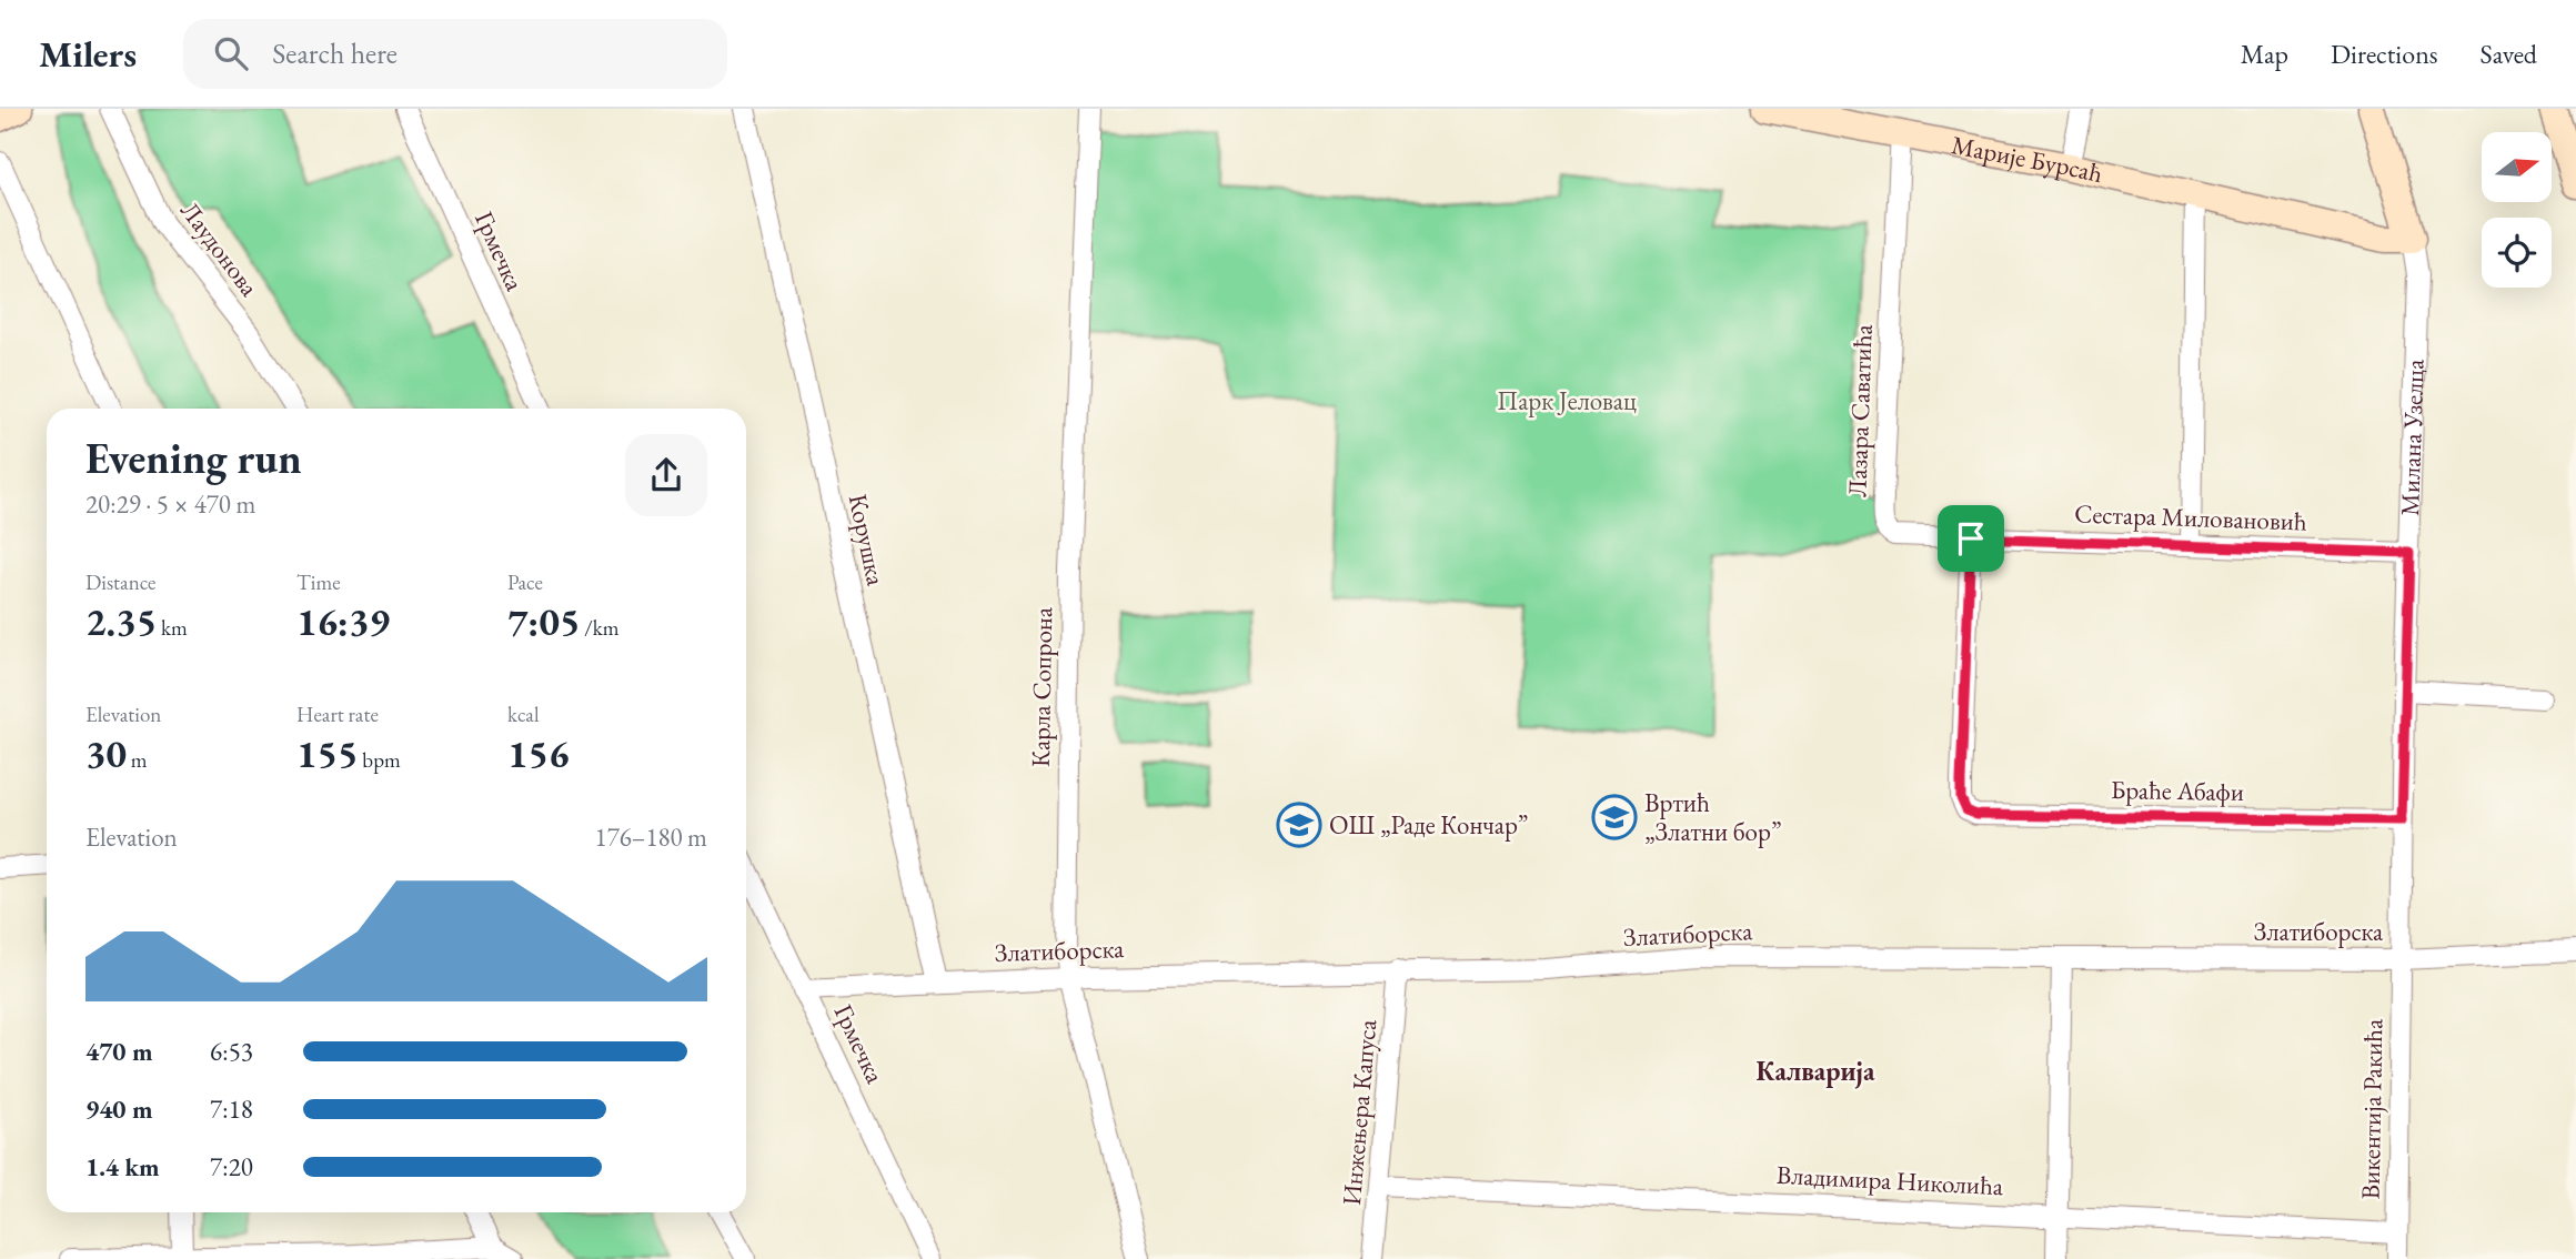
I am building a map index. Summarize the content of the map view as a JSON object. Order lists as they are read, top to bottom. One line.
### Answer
{"streets":{"street":["Марије Бурсаћ","Лаудонова","Грмечка","Лазара Саватића","Милана Узелца","Сестара Миловановић","Корушка","Карла Сопрона","Браће Абафи","Златиборска","Викентија Ракића","Инжењера Капуса","Владимира Николића"]},"crossings":[["Марије Бурсаћ","Лазара Саватића"],["Марије Бурсаћ","Милана Узелца"],["Грмечка","Златиборска"],["Лазара Саватића","Сестара Миловановић"],["Лазара Саватића","Браће Абафи"],["Милана Узелца","Сестара Миловановић"],["Милана Узелца","Браће Абафи"],["Милана Узелца","Златиборска"],["Милана Узелца","Викентија Ракића"],["Сестара Миловановић","Браће Абафи"],["Корушка","Златиборска"],["Карла Сопрона","Златиборска"],["Златиборска","Викентија Ракића"],["Златиборска","Инжењера Капуса"],["Викентија Ракића","Владимира Николића"],["Инжењера Капуса","Владимира Николића"]],"districts":["Калварија"],"parks":["Парк Јеловац"],"places":{"school or university":["Вртић „Златни бор”","ОШ „Раде Кончар”"]},"north":"right","page":{"header":"Milers","search":"Search here","nav":["Map","Directions","Saved"],"heading":["Evening run","20:29 · 5 × 470 m"],"stats":[["Distance","2.35 km"],["Time","16:39"],["Pace","7:05 /km"],["Elevation","30 m"],["Heart rate","155 bpm"],["kcal","156"]],"chart":["Elevation","176–180 m"],"list":[{"name":"470 m","note":"6:53"},{"name":"940 m","note":"7:18"},{"name":"1.4 km","note":"7:20"}]}}
